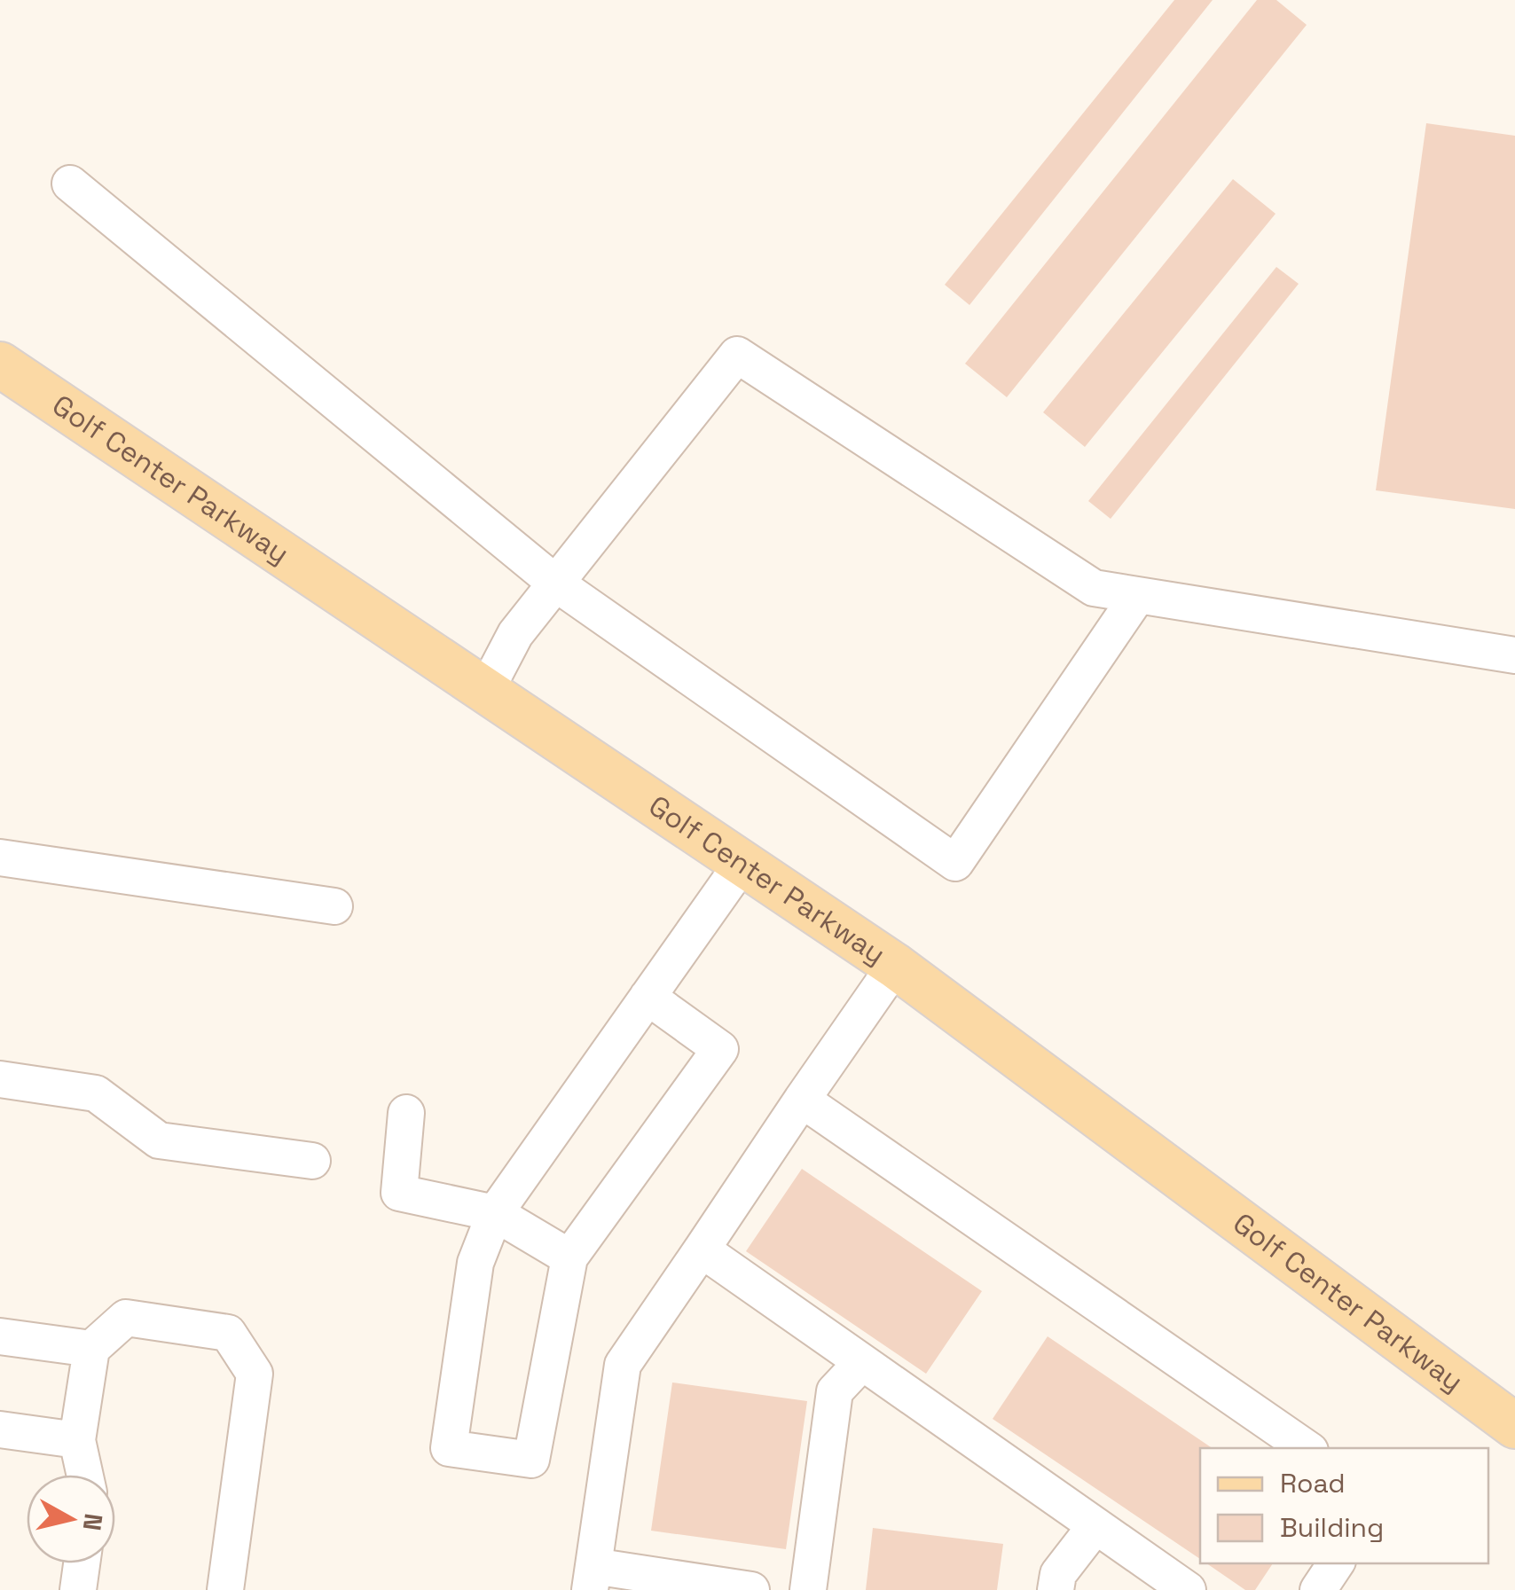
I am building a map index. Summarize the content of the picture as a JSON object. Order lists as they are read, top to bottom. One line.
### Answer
{"streets":{"main road":["Golf Center Parkway"]},"legend":["Road","Building"],"north":"right"}
